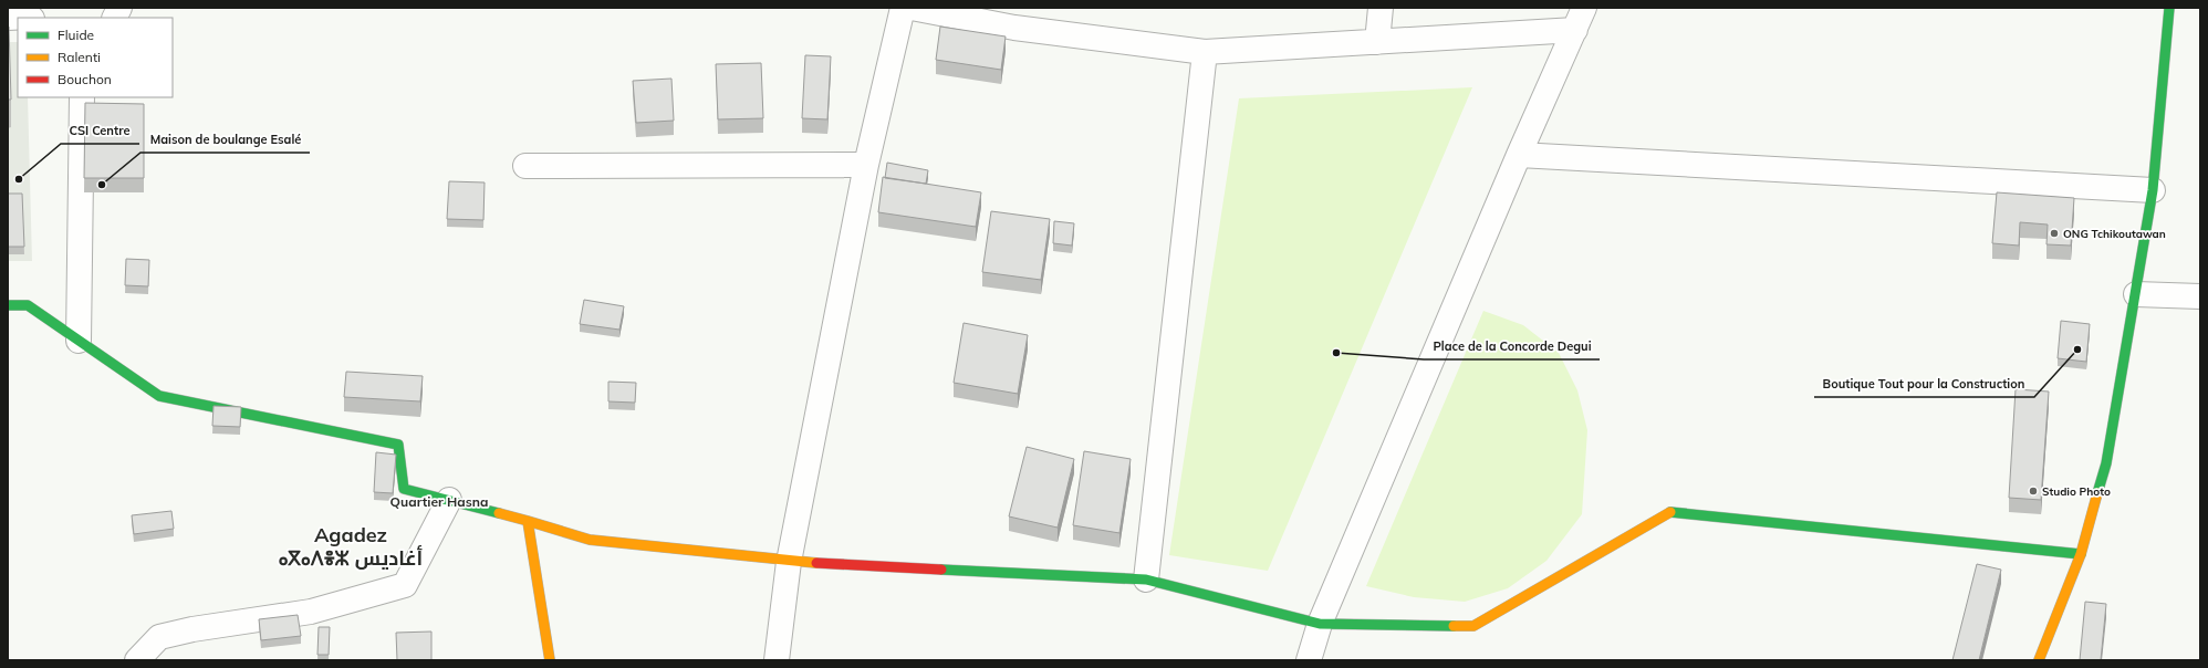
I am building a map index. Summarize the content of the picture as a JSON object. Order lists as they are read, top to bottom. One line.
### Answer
{"districts":["Quartier Hasna","Agadez ⴰⴳⴰⴷⴻⵣ أغاديس"],"places":["CSI Centre","Maison de boulange Esalé","ONG Tchikoutawan","Boutique Tout pour la Construction","Place de la Concorde Degui","Studio Photo"],"legend":["Fluide","Ralenti","Bouchon"]}
